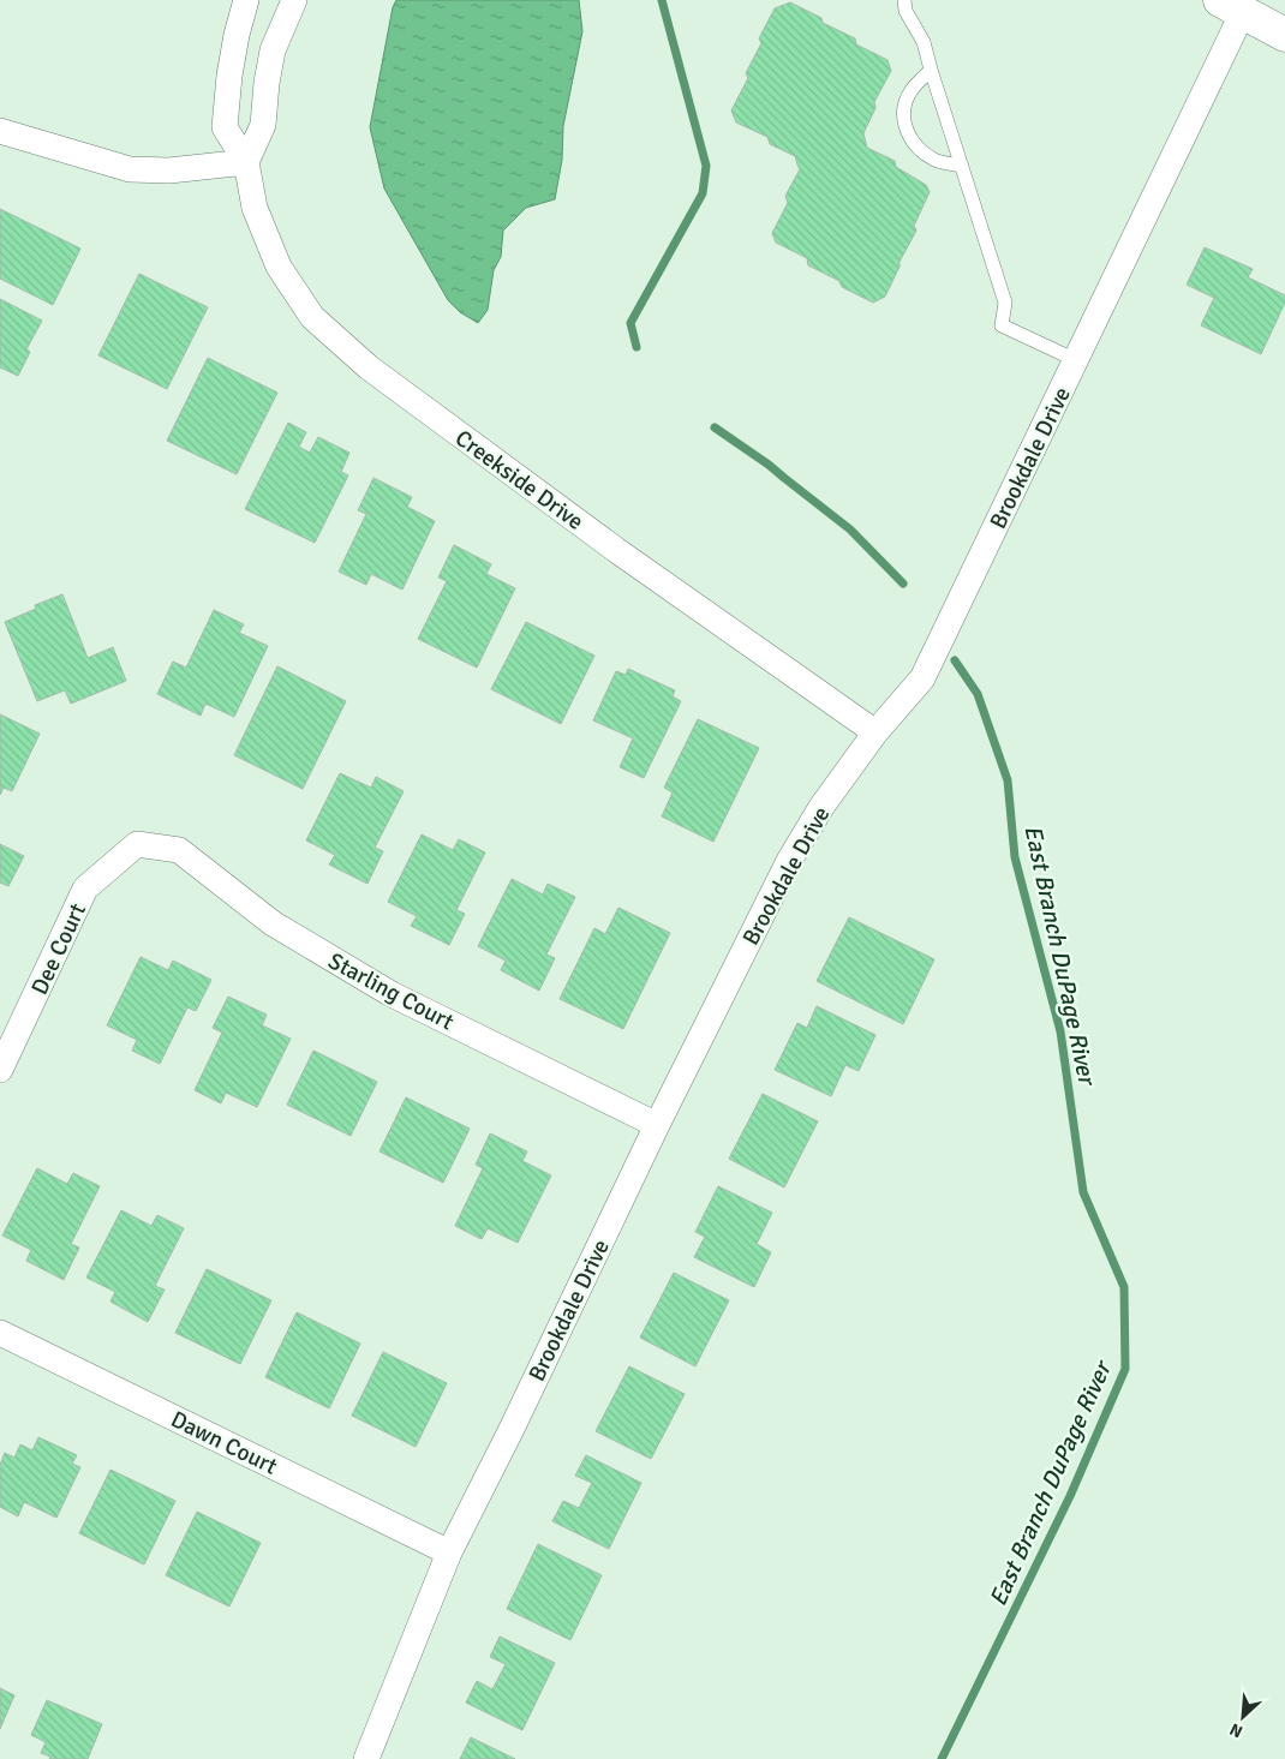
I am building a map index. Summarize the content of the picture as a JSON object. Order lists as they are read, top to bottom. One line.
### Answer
{"streets":{"street":["Brookdale Drive","Creekside Drive","Dee Court","Starling Court","Dawn Court"]},"crossings":[["Brookdale Drive","Creekside Drive"],["Brookdale Drive","Starling Court"],["Brookdale Drive","Dawn Court"],["Dee Court","Starling Court"]],"water":["East Branch DuPage River"],"north":"bottom left"}
